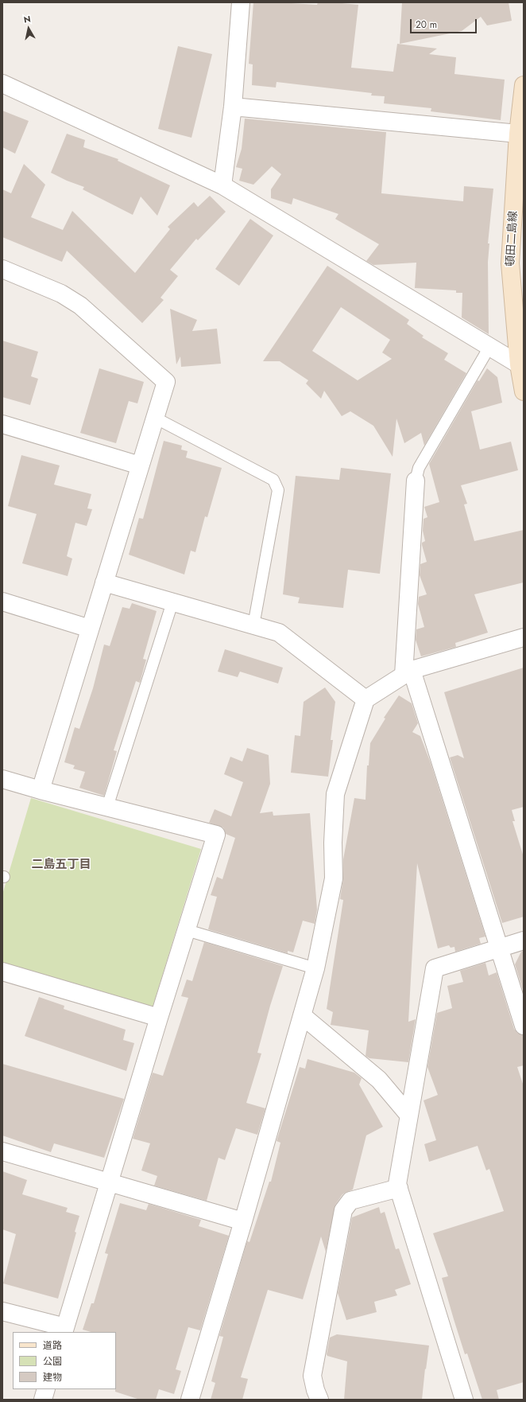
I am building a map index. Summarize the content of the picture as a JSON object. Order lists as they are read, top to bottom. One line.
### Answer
{"streets":{"main road":["頓田二島線"]},"districts":["二島五丁目"],"legend":["道路","公園","建物"],"scale_bar":"20 m","north":"top"}
